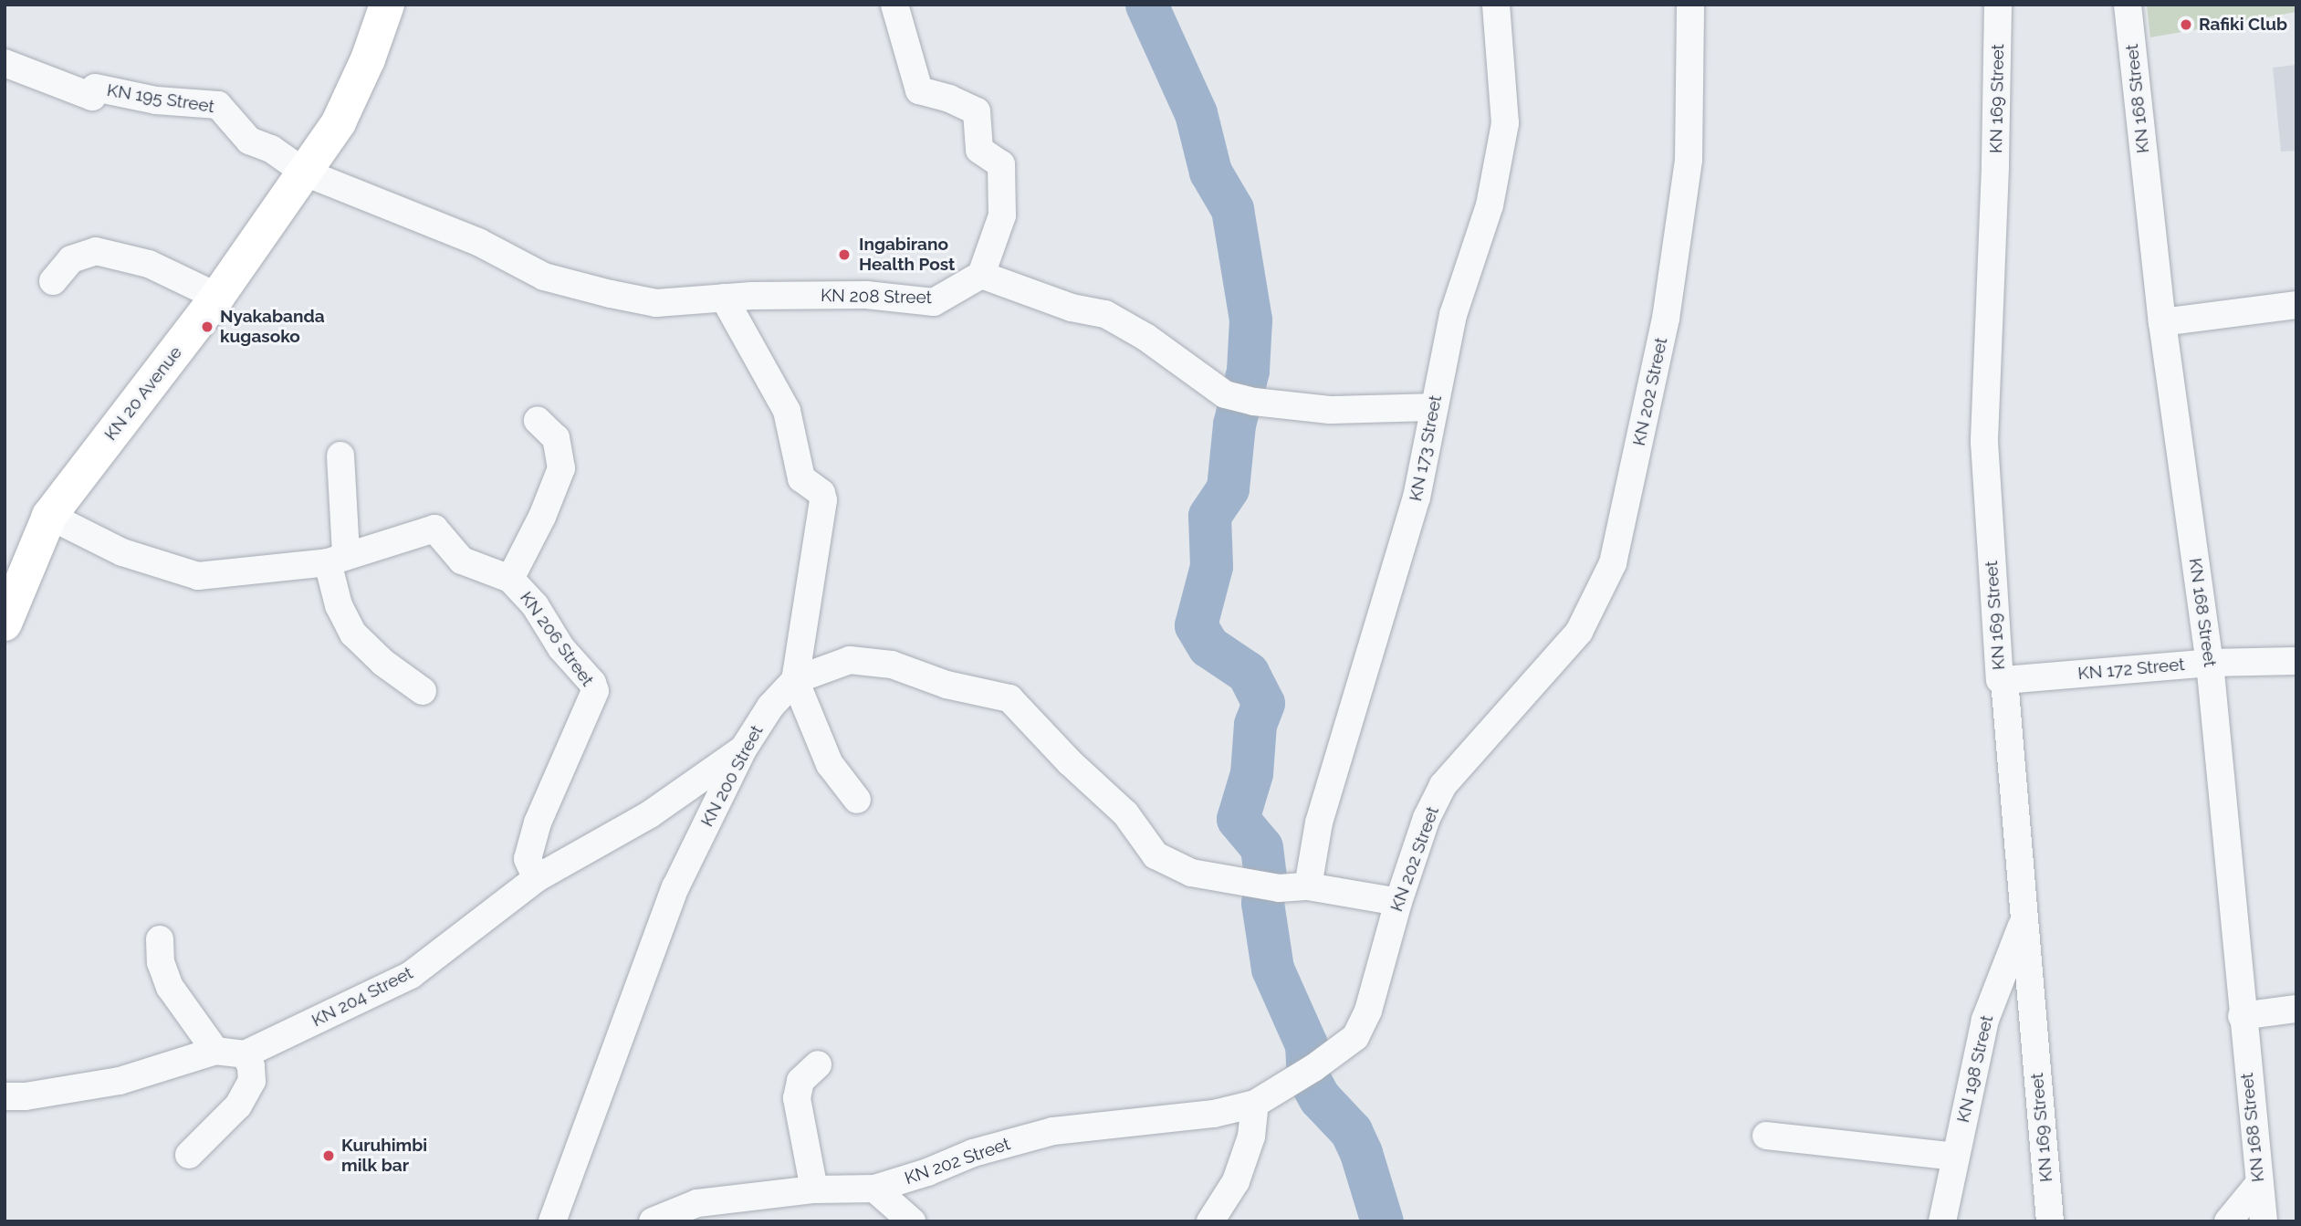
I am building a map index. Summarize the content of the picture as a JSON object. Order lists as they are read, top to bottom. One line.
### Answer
{"streets":{"main road":["KN 20 Avenue"],"street":["KN 195 Street","KN 169 Street","KN 168 Street","KN 208 Street","KN 202 Street","KN 173 Street","KN 206 Street","KN 172 Street","KN 200 Street","KN 204 Street","KN 198 Street"]},"crossings":[["KN 195 Street","KN 208 Street"],["KN 195 Street","KN 20 Avenue"],["KN 169 Street","KN 172 Street"],["KN 169 Street","KN 198 Street"],["KN 168 Street","KN 172 Street"],["KN 208 Street","KN 20 Avenue"],["KN 202 Street","KN 200 Street"],["KN 20 Avenue","KN 206 Street"],["KN 173 Street","KN 200 Street"],["KN 206 Street","KN 204 Street"],["KN 200 Street","KN 204 Street"]],"places":["Rafiki Club","Ingabirano Health Post","Nyakabanda kugasoko","Kuruhimbi milk bar"]}
